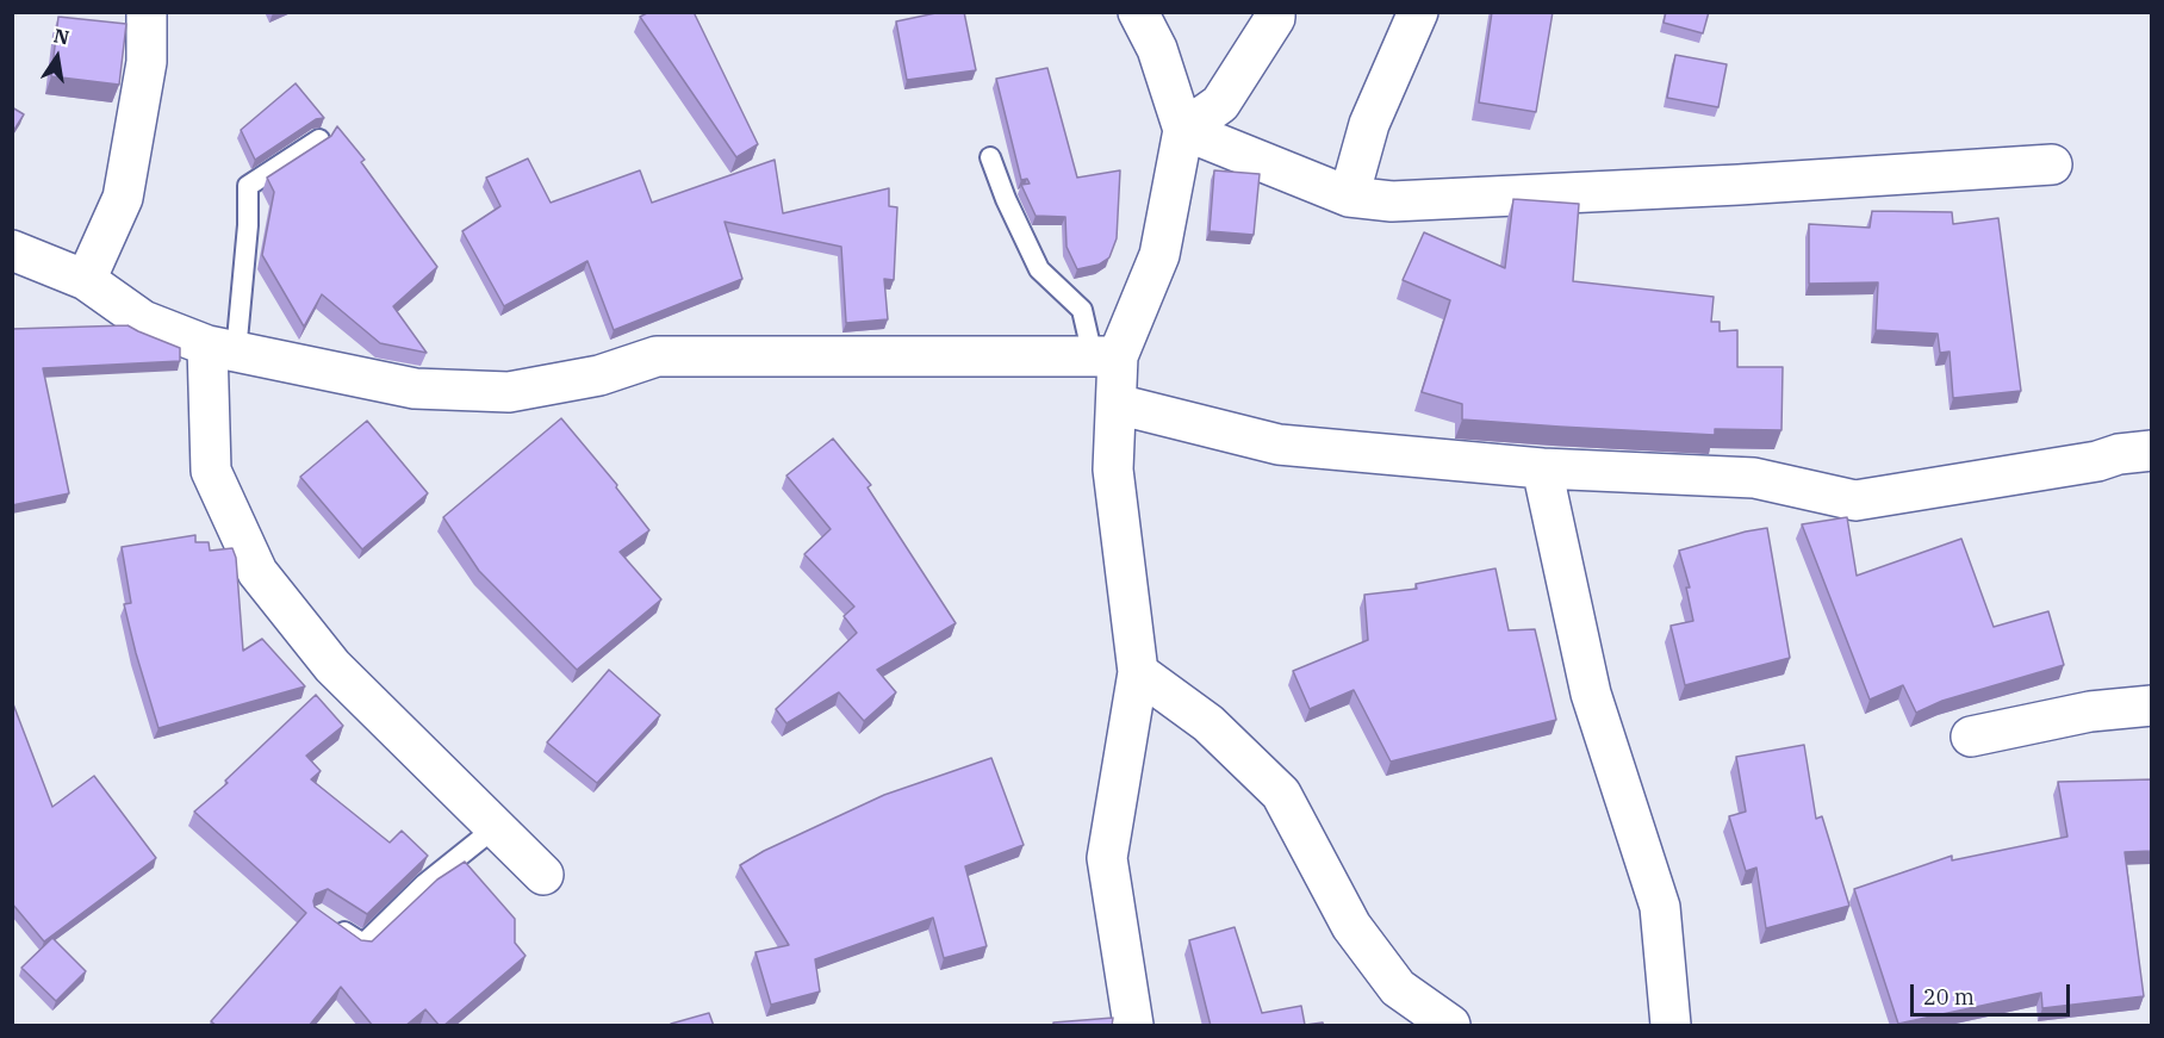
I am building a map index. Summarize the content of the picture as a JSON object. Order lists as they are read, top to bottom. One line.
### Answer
{"scale_bar":"20 m","north":"top"}
